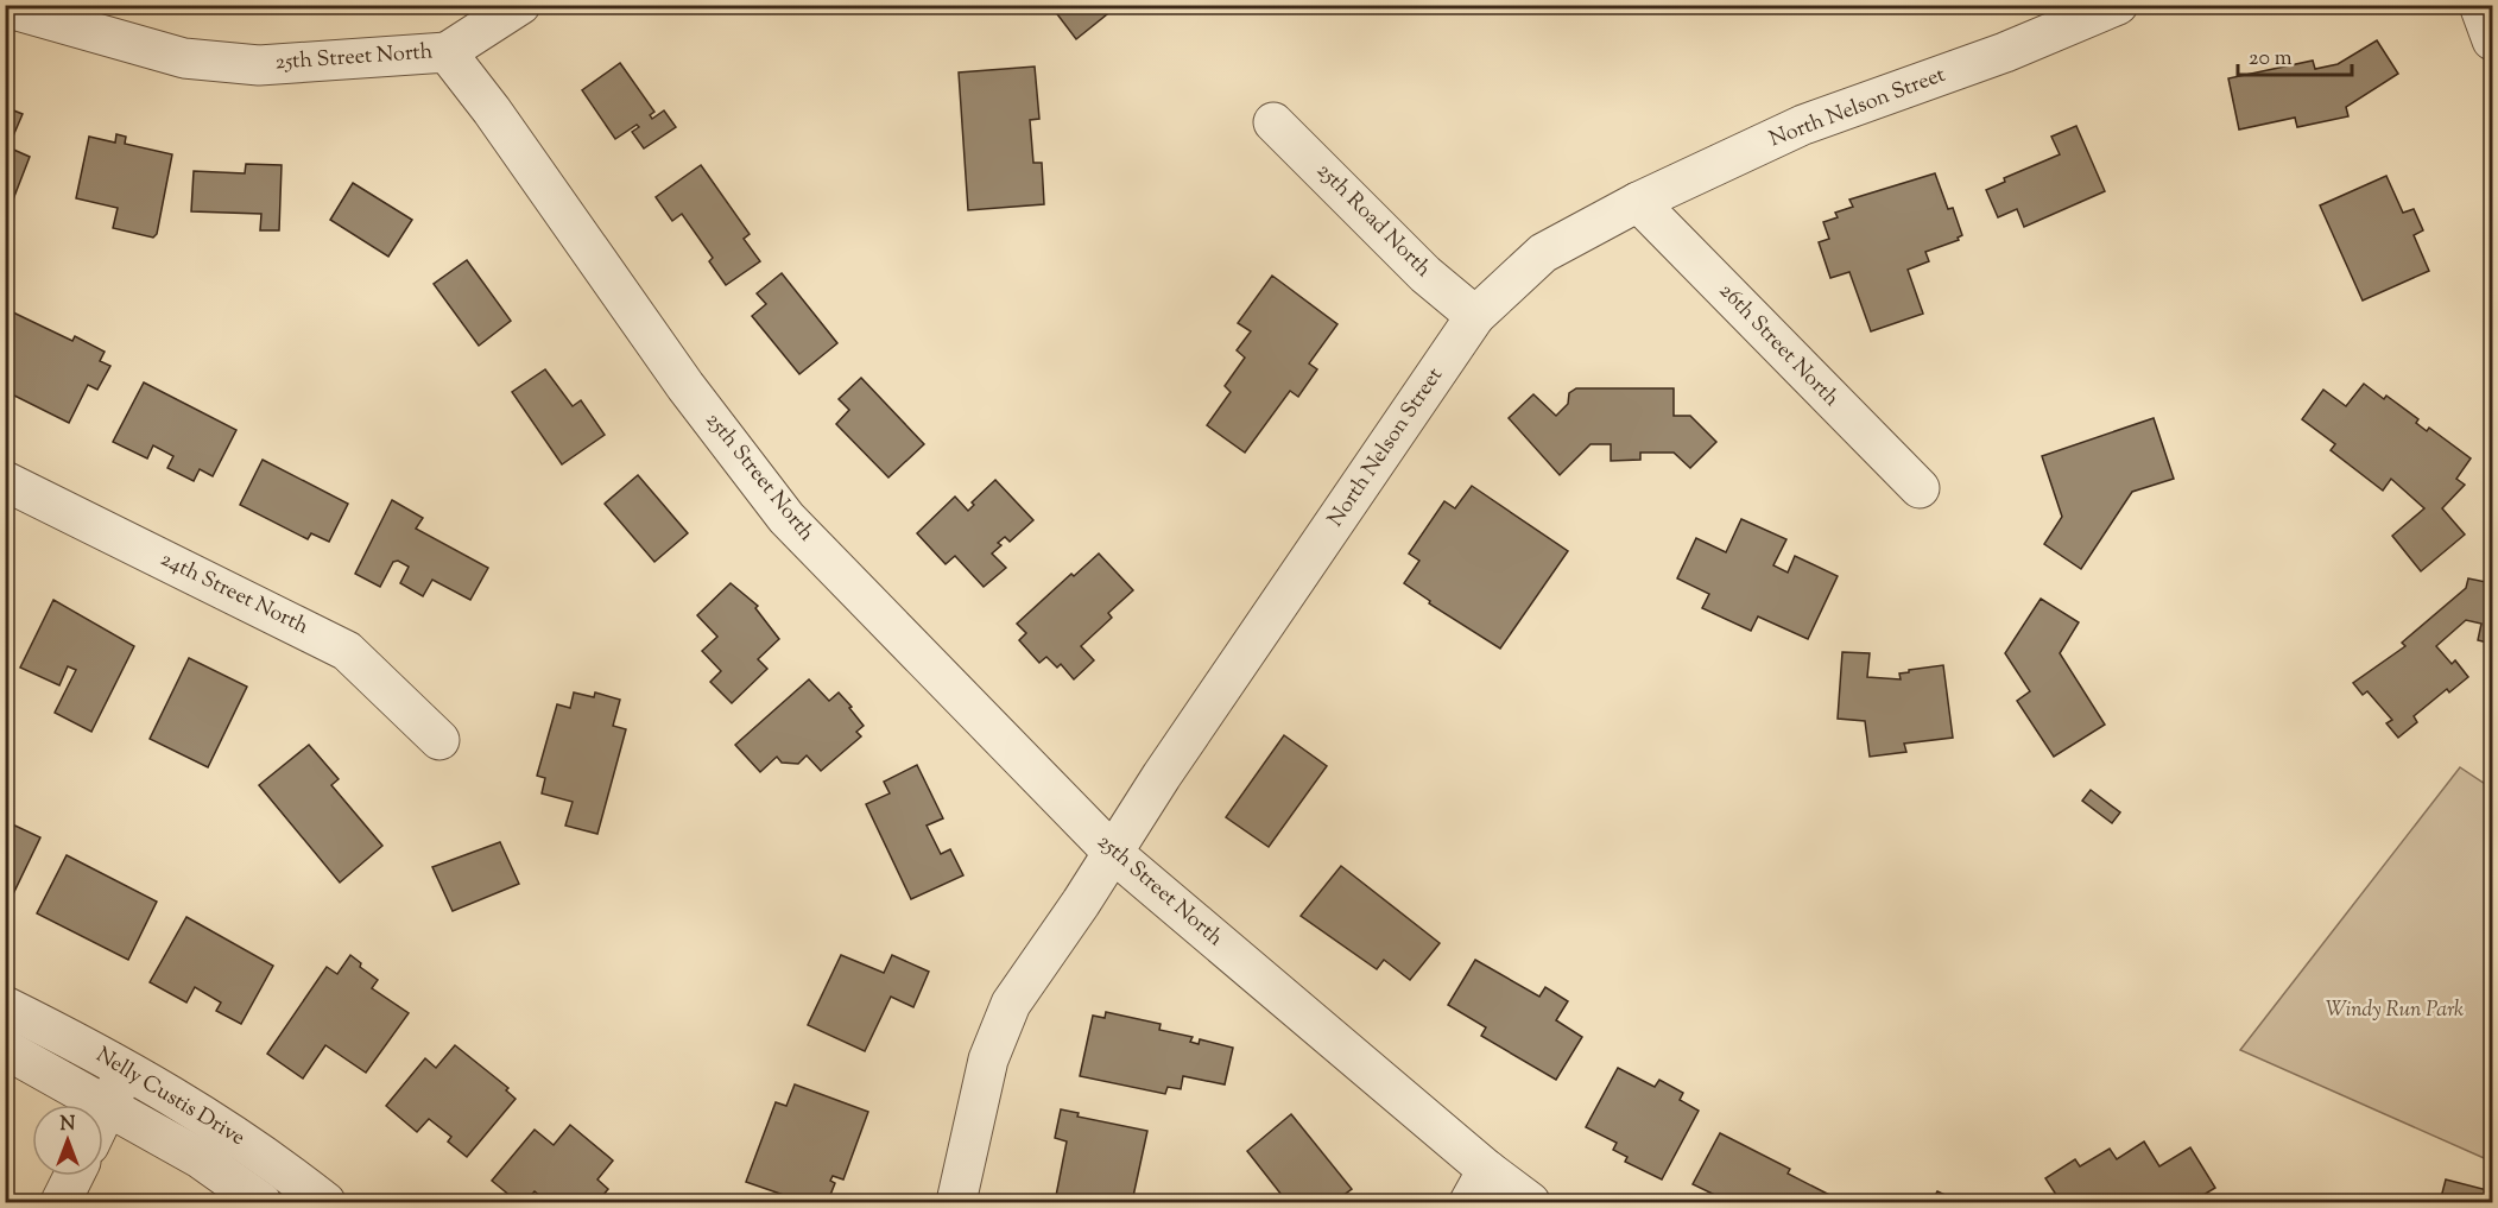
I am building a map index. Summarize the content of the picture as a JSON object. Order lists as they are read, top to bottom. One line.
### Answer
{"streets":{"street":["25th Street North","North Nelson Street","25th Road North","26th Street North","24th Street North","Nelly Custis Drive"]},"crossings":[["25th Street North","North Nelson Street"],["North Nelson Street","25th Road North"],["North Nelson Street","26th Street North"]],"parks":["Windy Run Park"],"scale_bar":"20 m","north":"top"}
